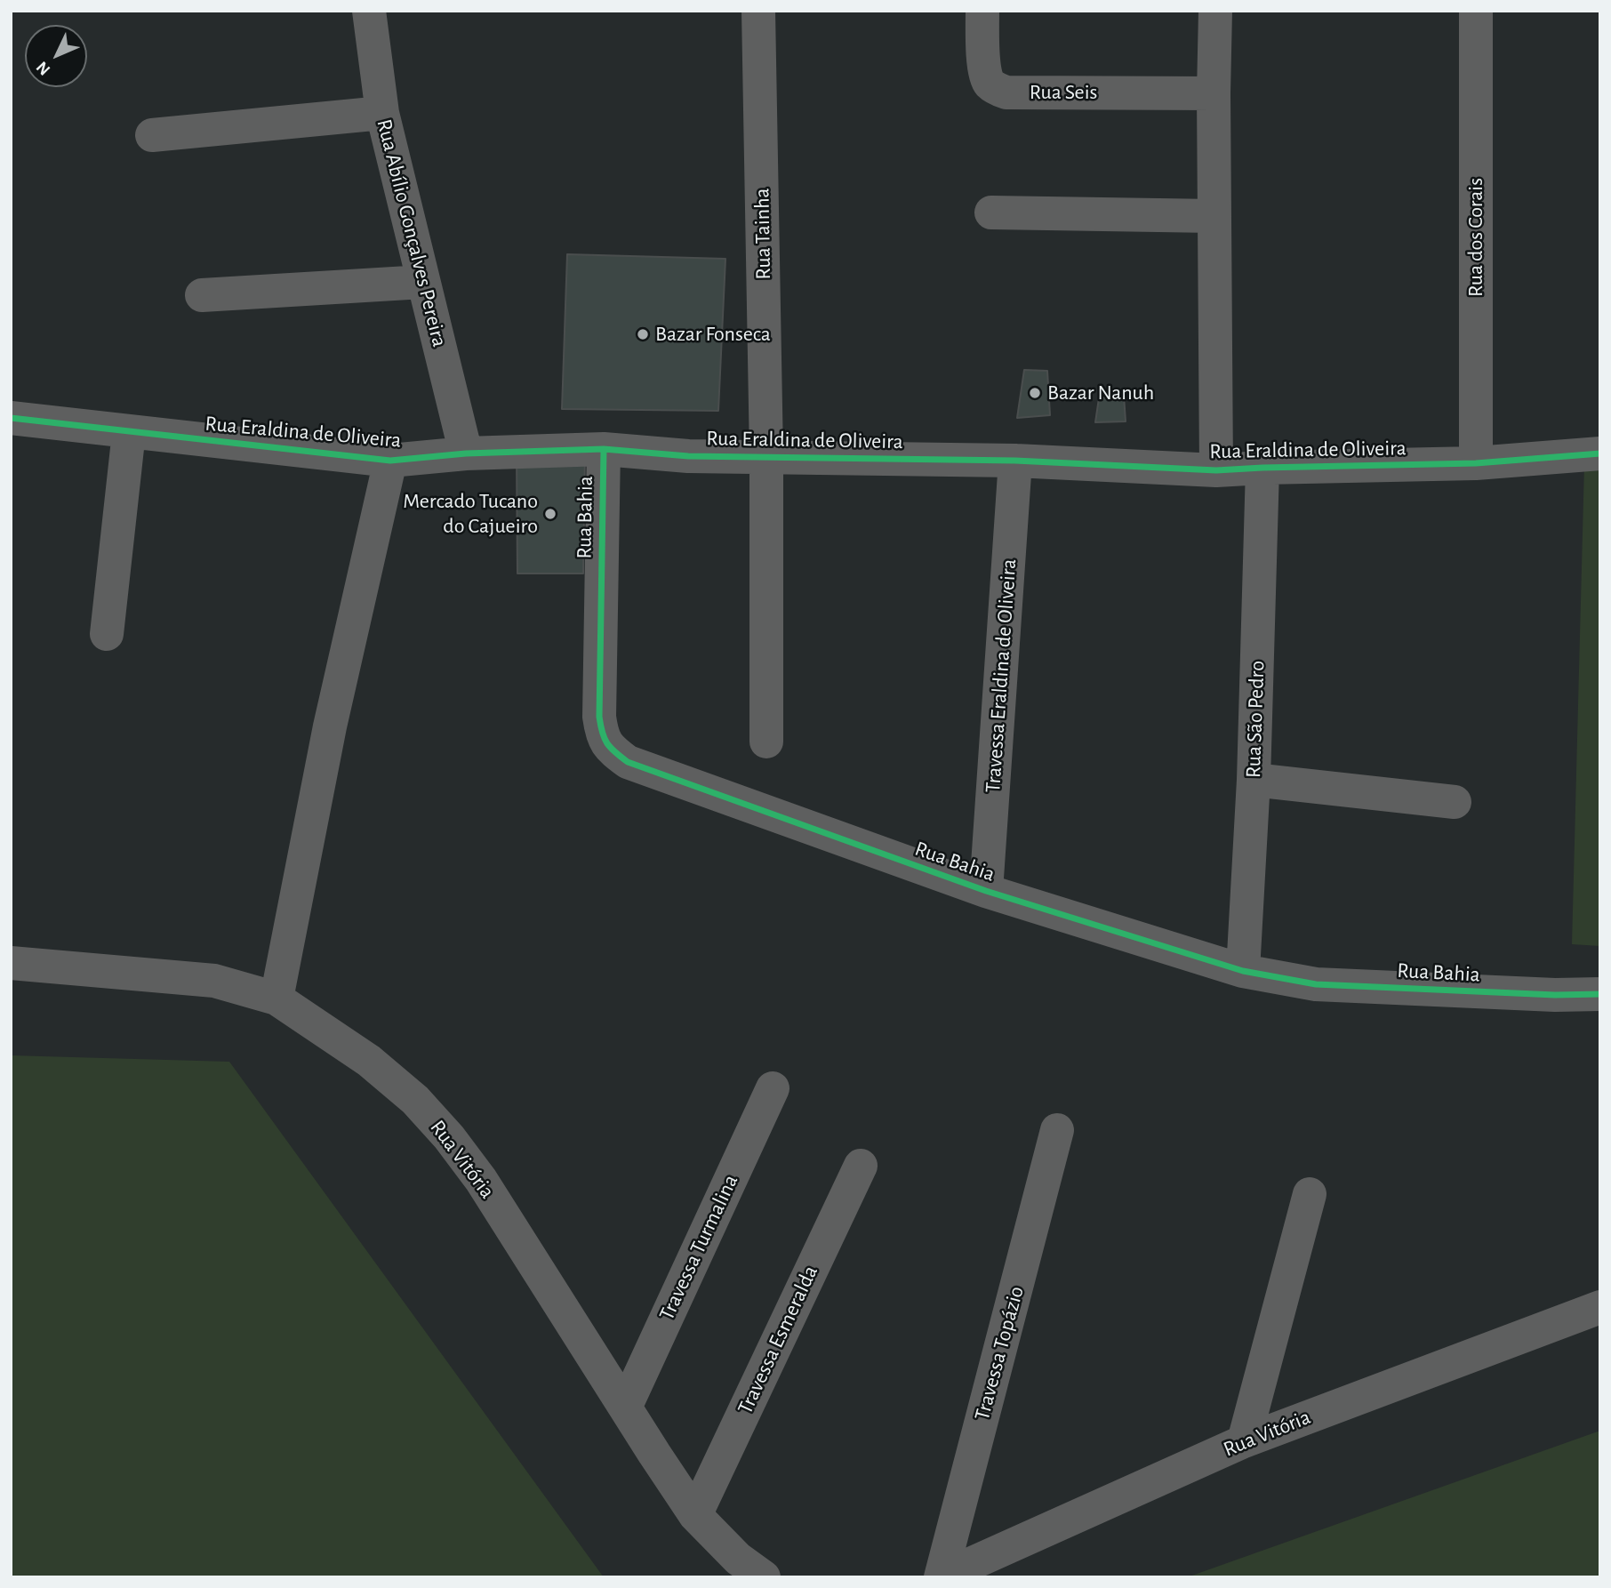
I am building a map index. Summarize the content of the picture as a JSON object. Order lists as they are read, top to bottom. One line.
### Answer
{"streets":{"street":["Rua Seis","Rua Abílio Gonçalves Pereira","Rua Tainha","Rua dos Corais","Rua Eraldina de Oliveira","Rua Bahia","Travessa Eraldina de Oliveira","Rua São Pedro","Rua Vitória","Travessa Turmalina","Travessa Esmeralda","Travessa Topázio"]},"crossings":[["Rua Abílio Gonçalves Pereira","Rua Eraldina de Oliveira"],["Rua Tainha","Rua Eraldina de Oliveira"],["Rua dos Corais","Rua Eraldina de Oliveira"],["Rua Eraldina de Oliveira","Rua Bahia"],["Rua Eraldina de Oliveira","Travessa Eraldina de Oliveira"],["Rua Eraldina de Oliveira","Rua São Pedro"],["Rua Bahia","Travessa Eraldina de Oliveira"],["Rua Bahia","Rua São Pedro"],["Rua Vitória","Travessa Turmalina"],["Rua Vitória","Travessa Esmeralda"],["Rua Vitória","Travessa Topázio"]],"places":["Bazar Fonseca","Bazar Nanuh","Mercado Tucano do Cajueiro"],"north":"bottom left"}
